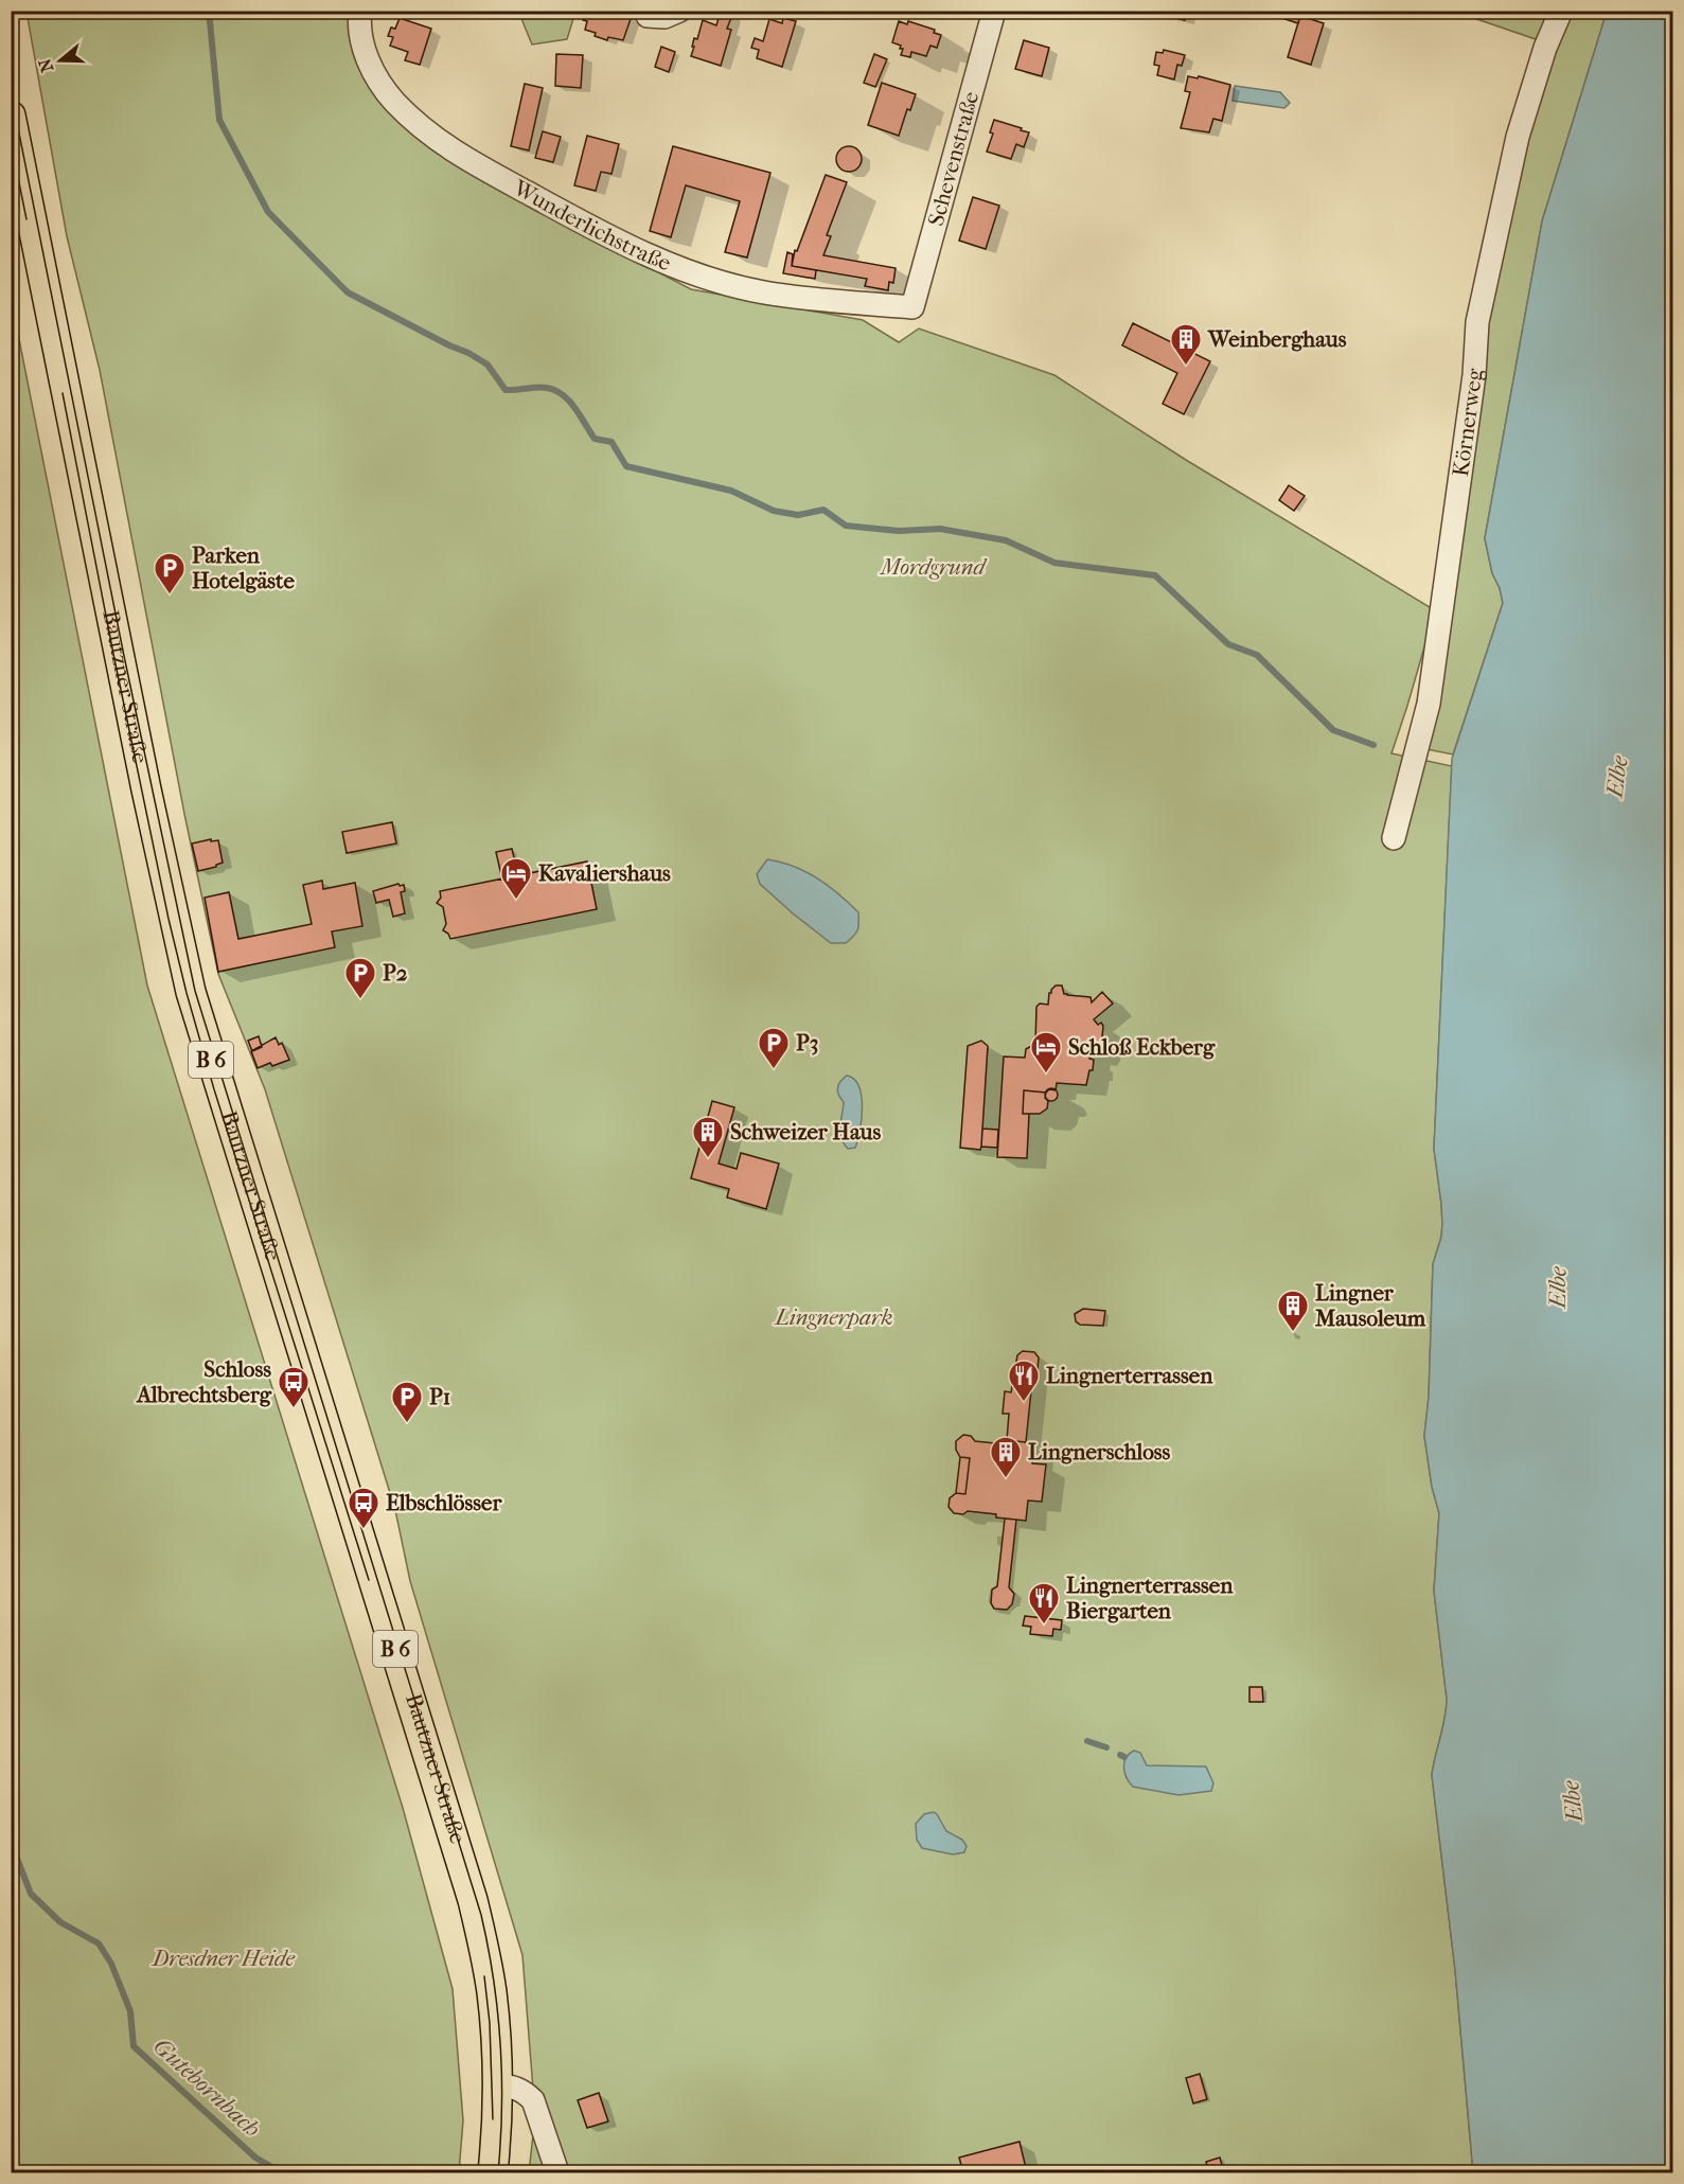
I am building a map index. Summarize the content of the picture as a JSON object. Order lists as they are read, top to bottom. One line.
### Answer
{"streets":{"main road":["Bautzner Straße","B 6"],"street":["Schevenstraße","Wunderlichstraße","Körnerweg"]},"crossings":[["Schevenstraße","Wunderlichstraße"]],"water":["Elbe","Gutebornbach"],"parks":["Mordgrund","Lingnerpark","Dresdner Heide"],"places":{"building":["Weinberghaus","Schweizer Haus","Lingner Mausoleum","Lingnerschloss"],"parking":["Parken Hotelgäste","P2","P3","P1"],"hotel":["Kavaliershaus","Schloß Eckberg"],"restaurant":["Lingnerterrassen","Lingnerterrassen Biergarten"],"bus stop":["Schloss Albrechtsberg","Elbschlösser"]},"north":"left"}
